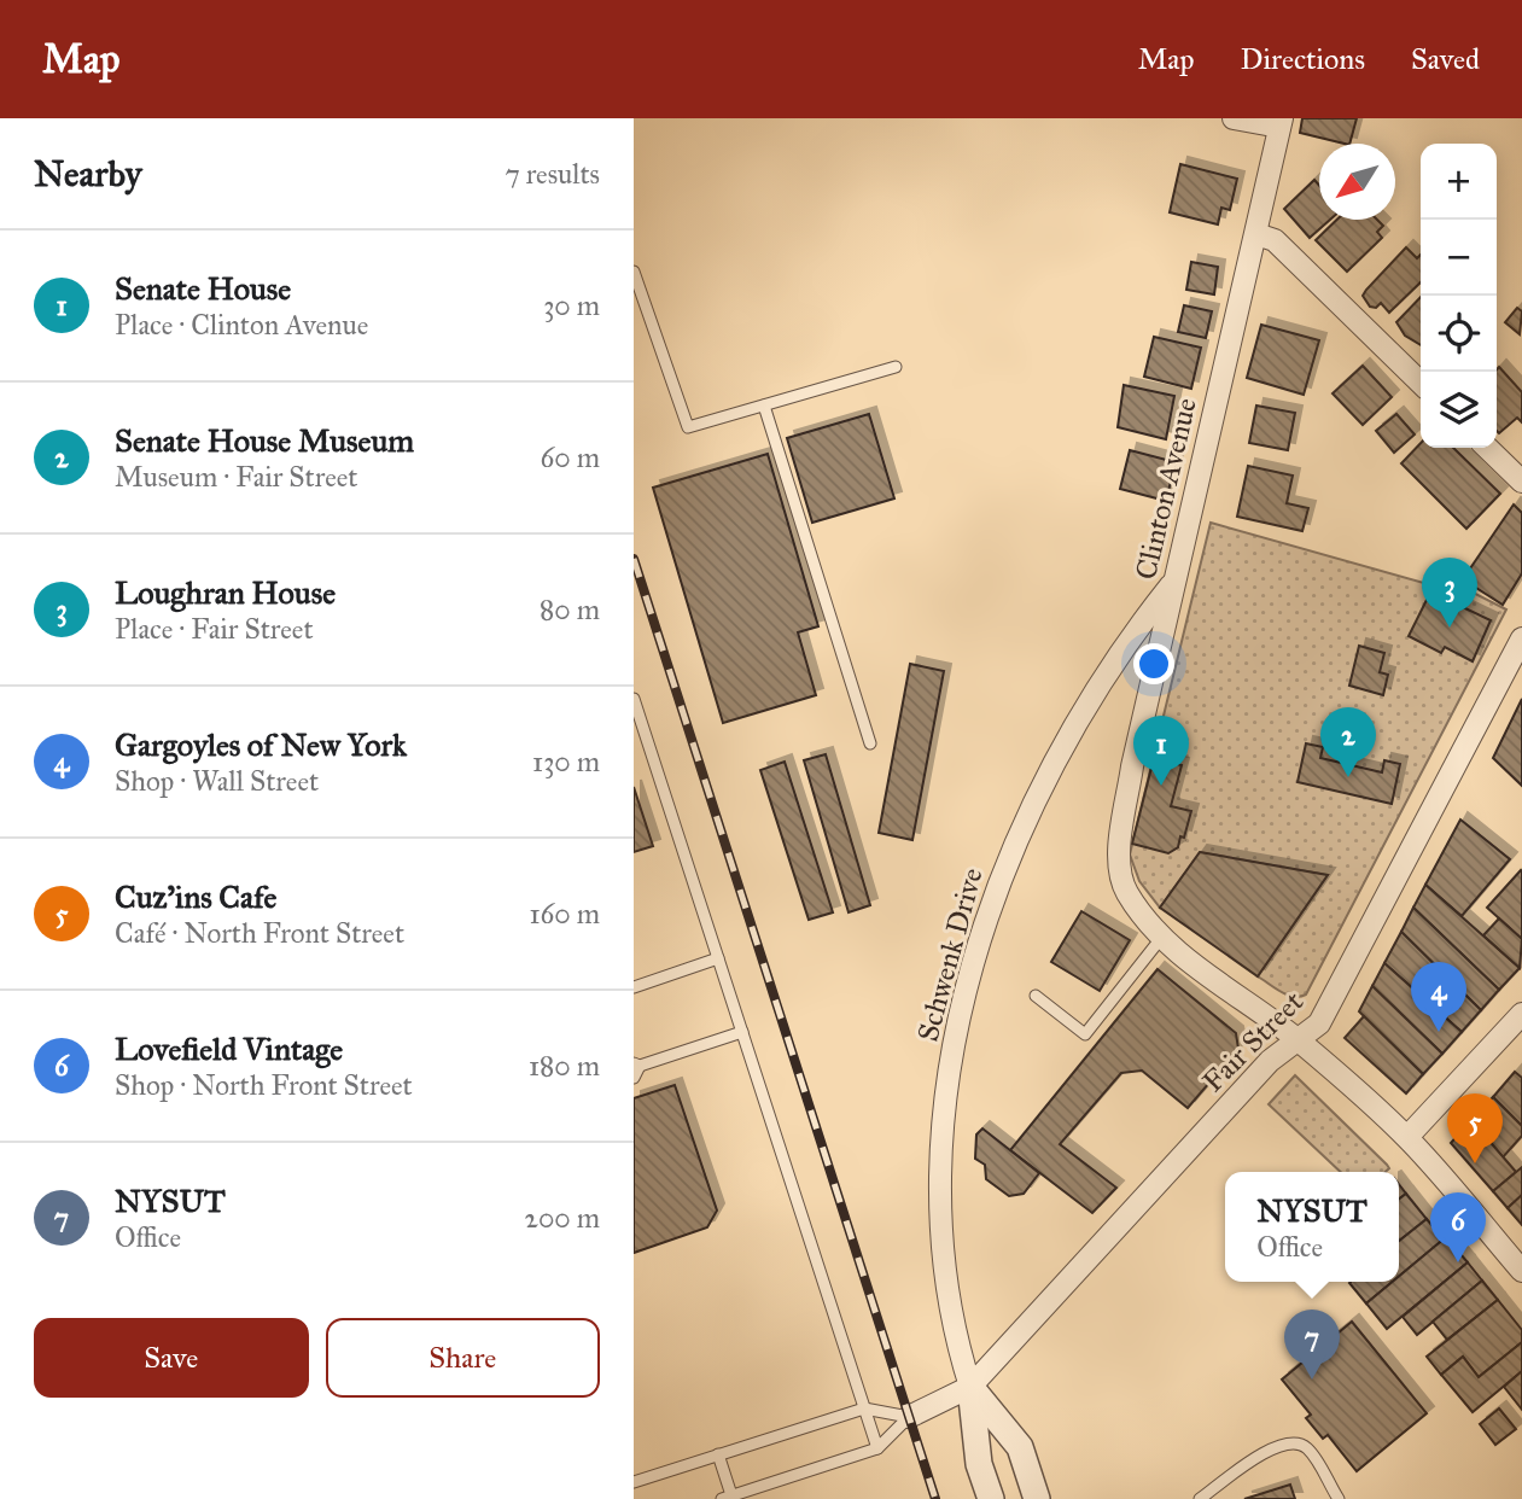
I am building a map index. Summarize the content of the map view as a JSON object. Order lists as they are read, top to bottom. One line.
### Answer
{"streets":{"street":["Clinton Avenue","Schwenk Drive","Fair Street"]},"crossings":[["Clinton Avenue","Schwenk Drive"],["Schwenk Drive","Fair Street"]],"north":"bottom left","page":{"header":"Map","nav":["Map","Directions","Saved"],"heading":["Nearby","7 results"],"map_buttons":["+","−"],"list":[{"mark":"1","name":"Senate House","note":"Place · Clinton Avenue","value":"30 m"},{"mark":"2","name":"Senate House Museum","note":"Museum · Fair Street","value":"60 m"},{"mark":"3","name":"Loughran House","note":"Place · Fair Street","value":"80 m"},{"mark":"4","name":"Gargoyles of New York","note":"Shop · Wall Street","value":"130 m"},{"mark":"5","name":"Cuz'ins Cafe","note":"Café · North Front Street","value":"160 m"},{"mark":"6","name":"Lovefield Vintage","note":"Shop · North Front Street","value":"180 m"},{"mark":"7","name":"NYSUT","note":"Office","value":"200 m"}],"pins":["3","2","1","4","5","6","7"],"popup":["NYSUT","Office"],"buttons":["Save","Share"]}}
